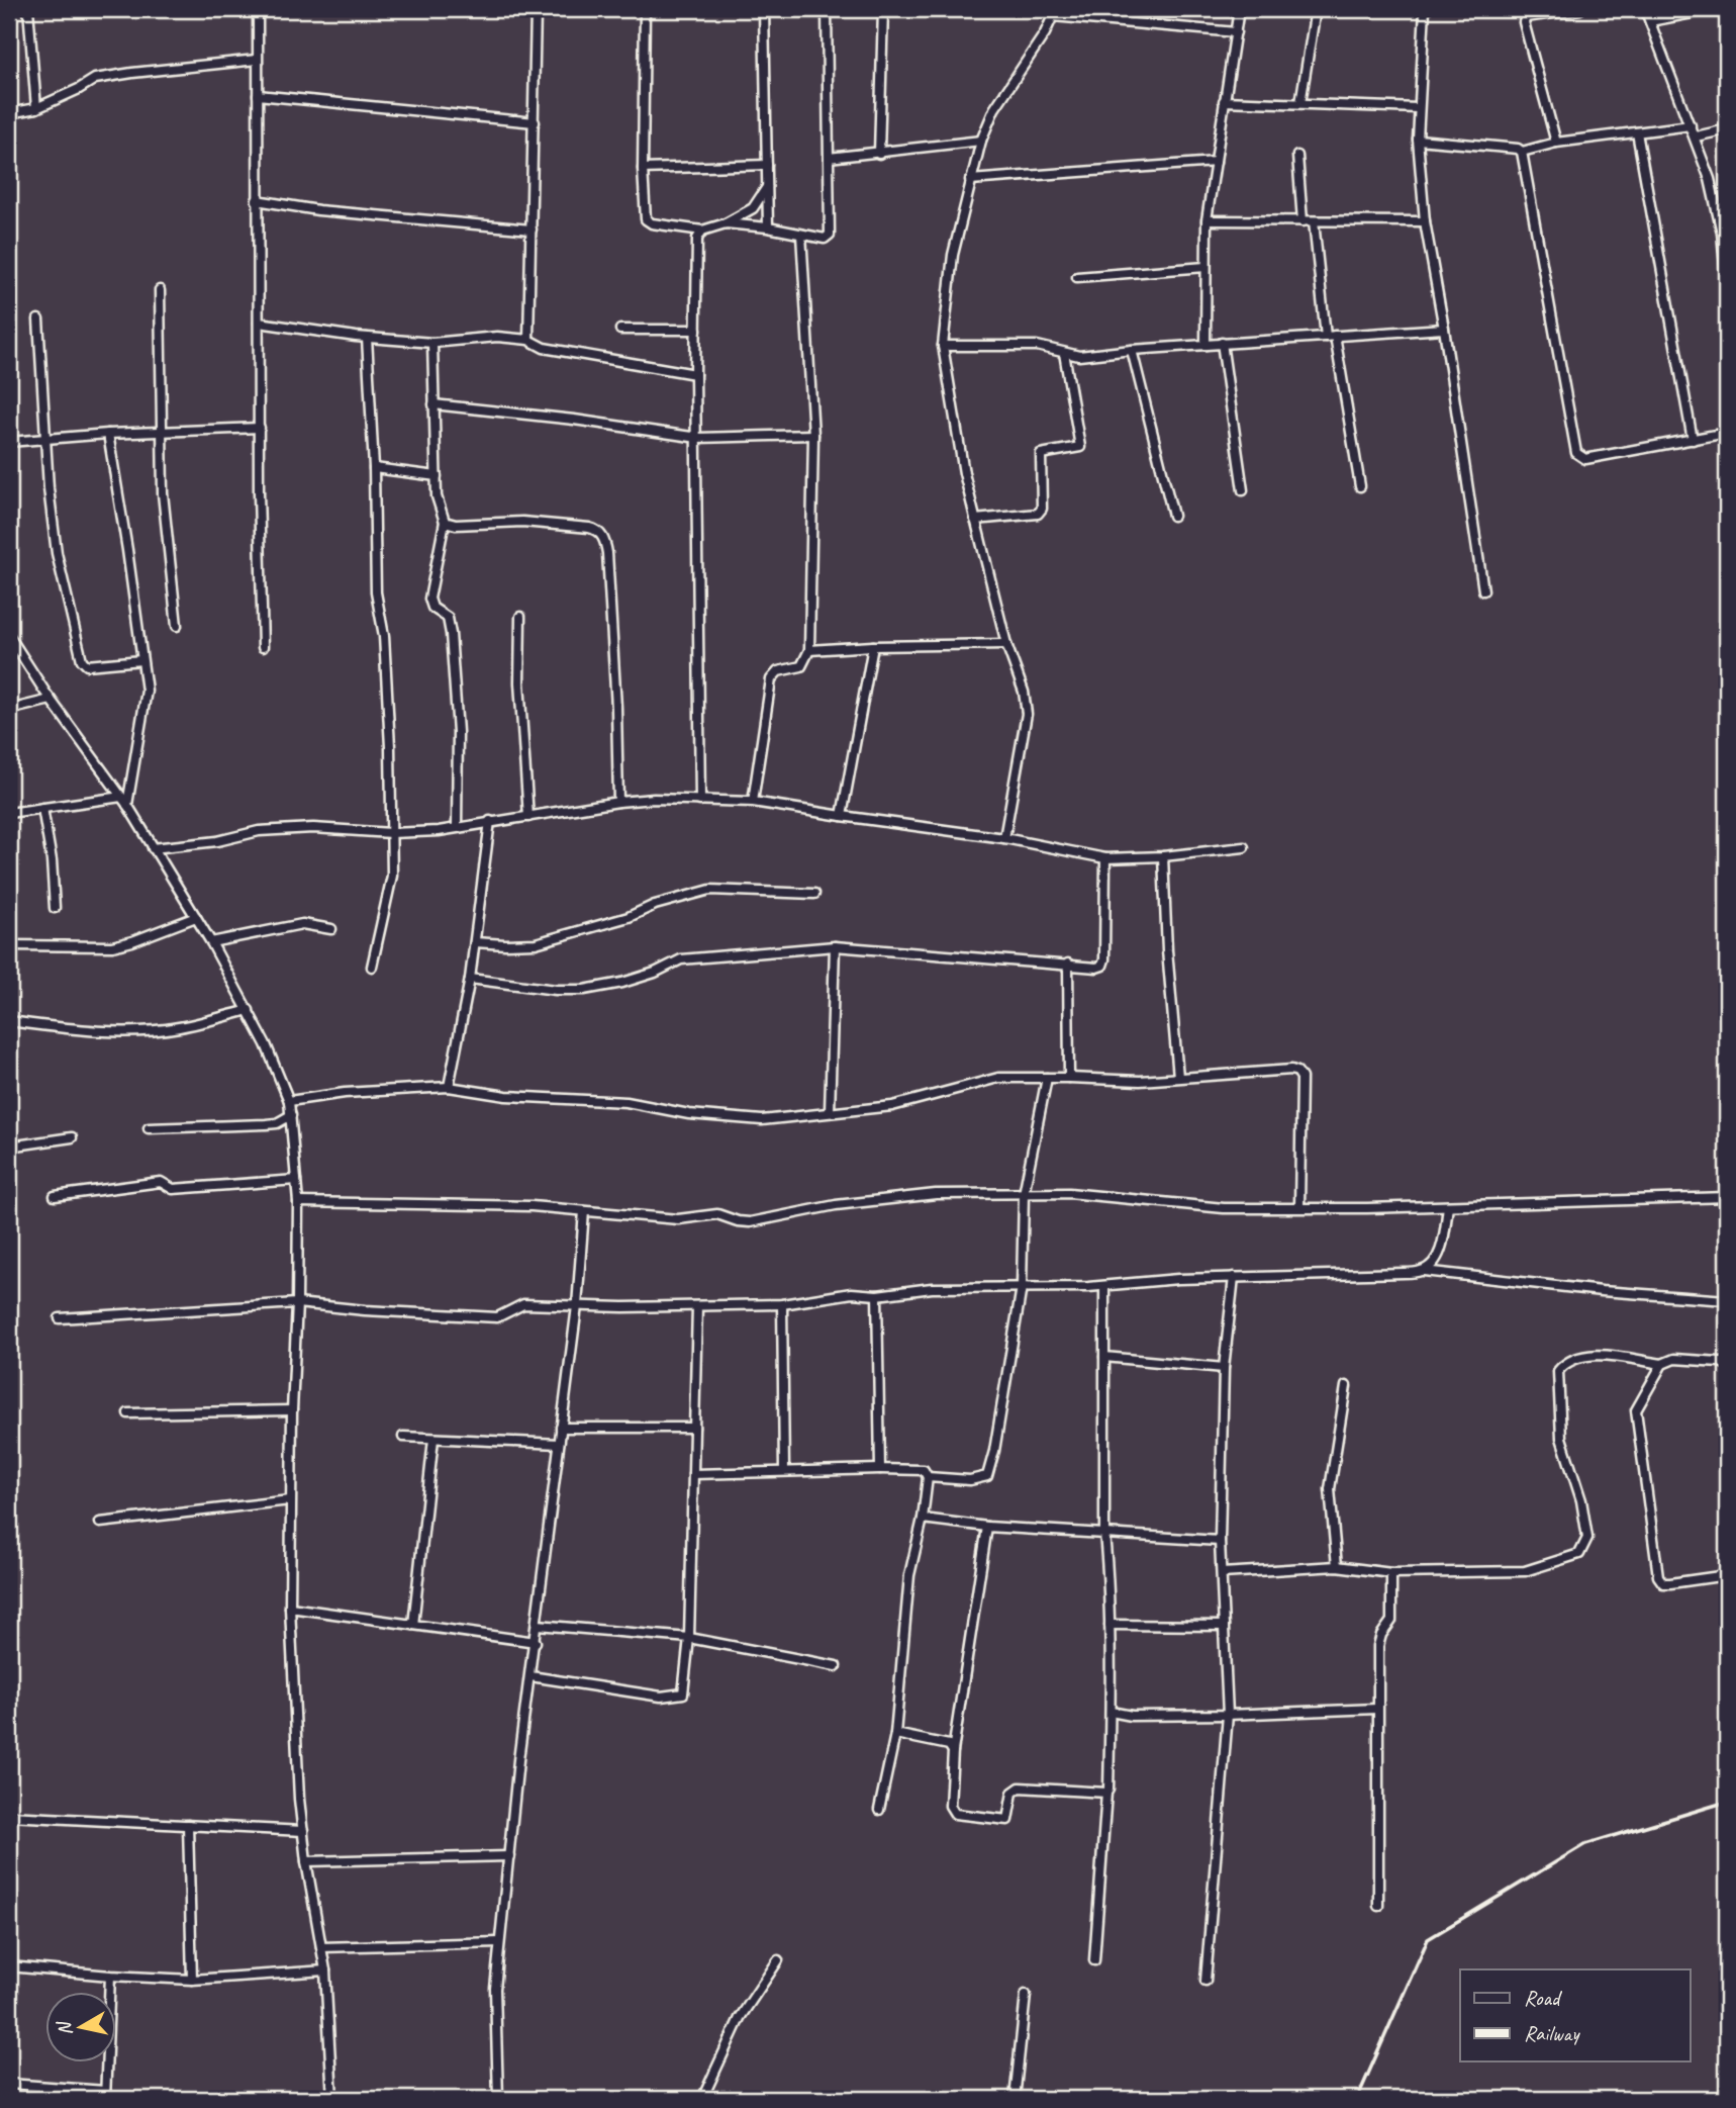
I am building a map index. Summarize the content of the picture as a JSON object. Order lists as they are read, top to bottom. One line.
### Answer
{"legend":["Road","Railway"],"north":"left"}
